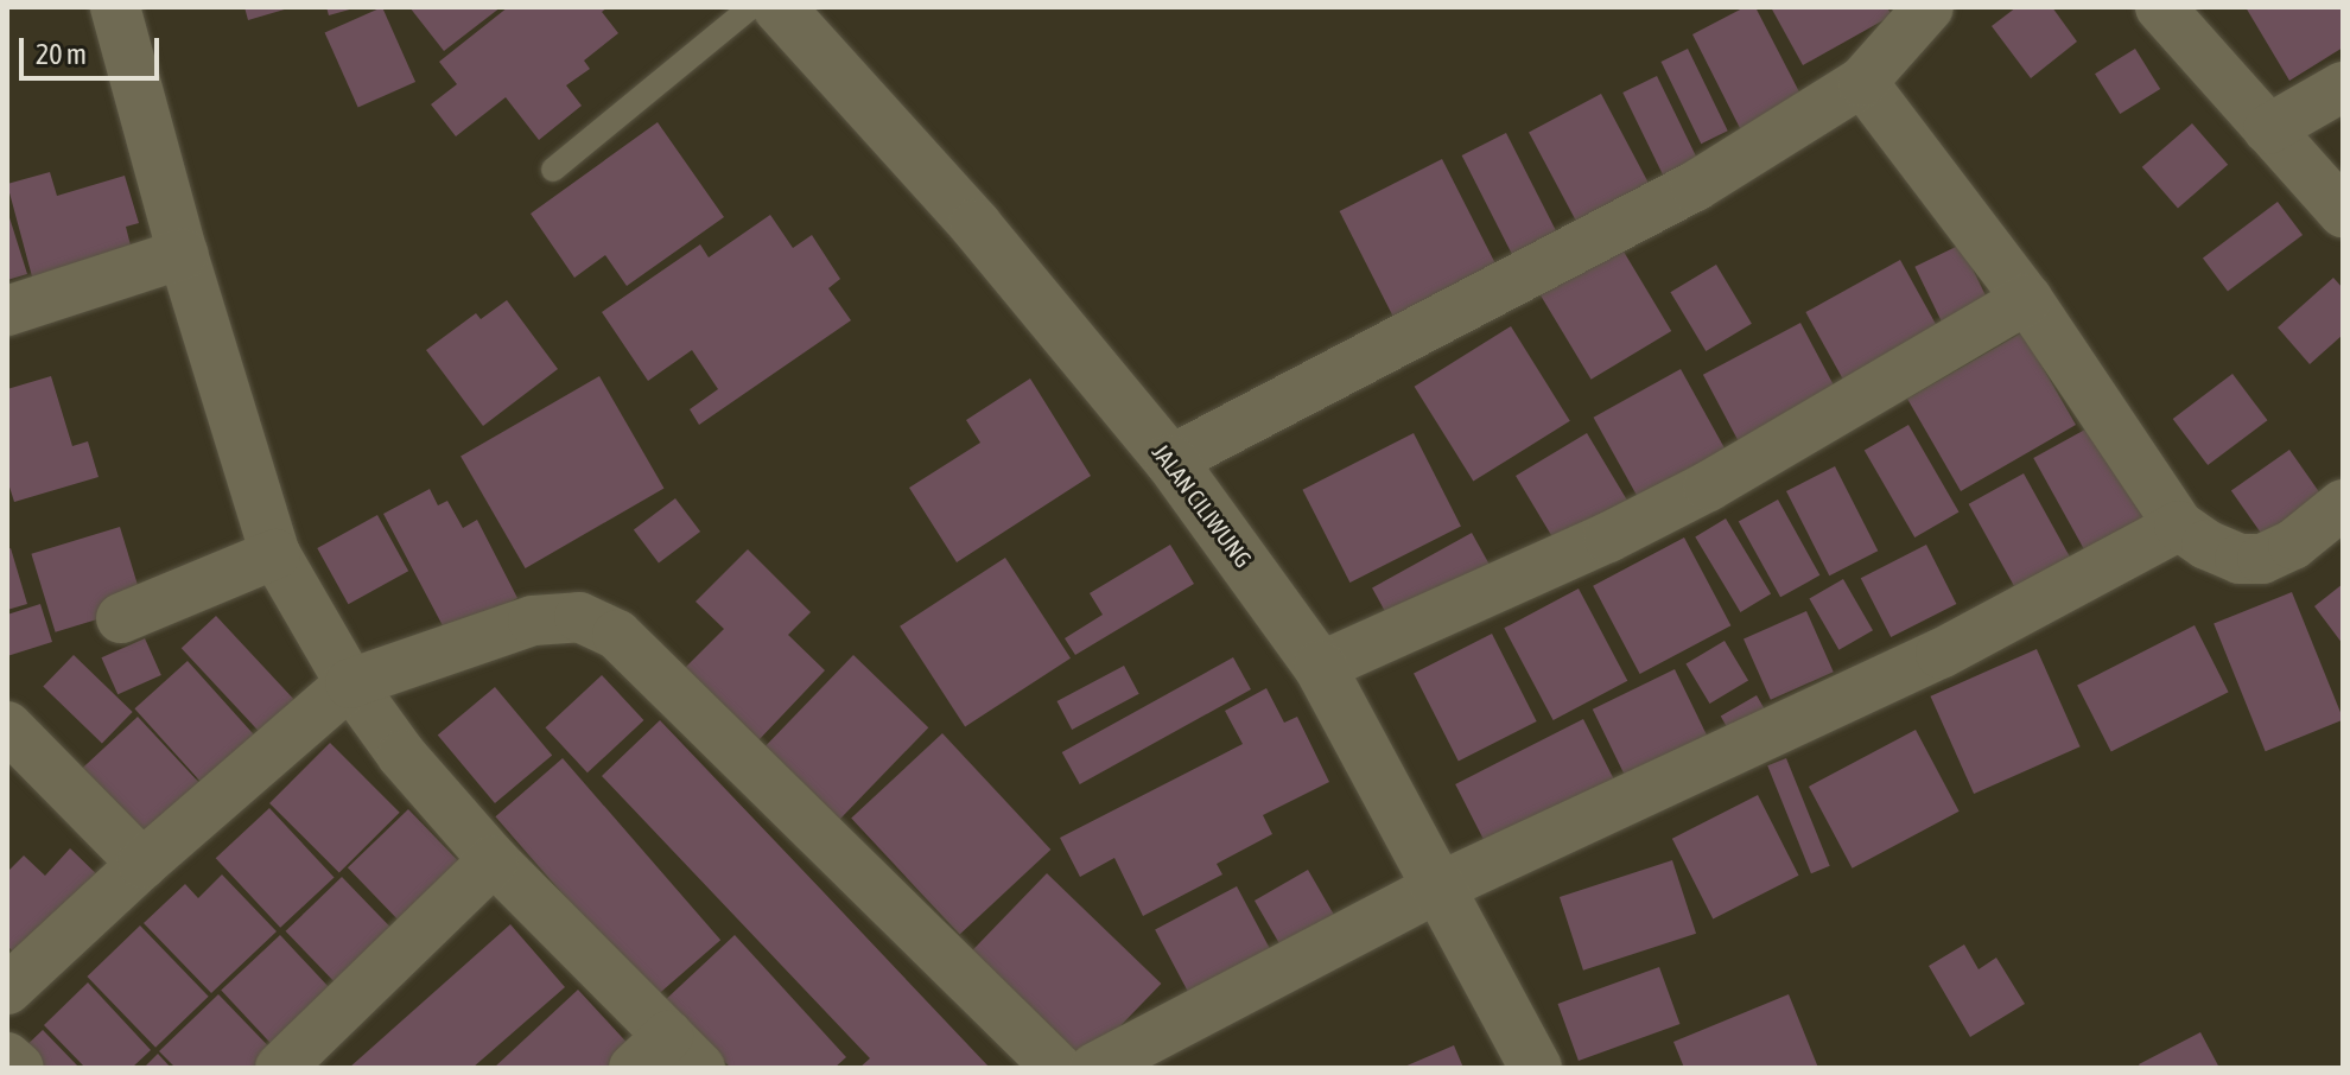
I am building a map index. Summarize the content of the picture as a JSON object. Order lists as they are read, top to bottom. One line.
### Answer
{"streets":{"street":["JALAN CILIWUNG"]},"scale_bar":"20 m"}
